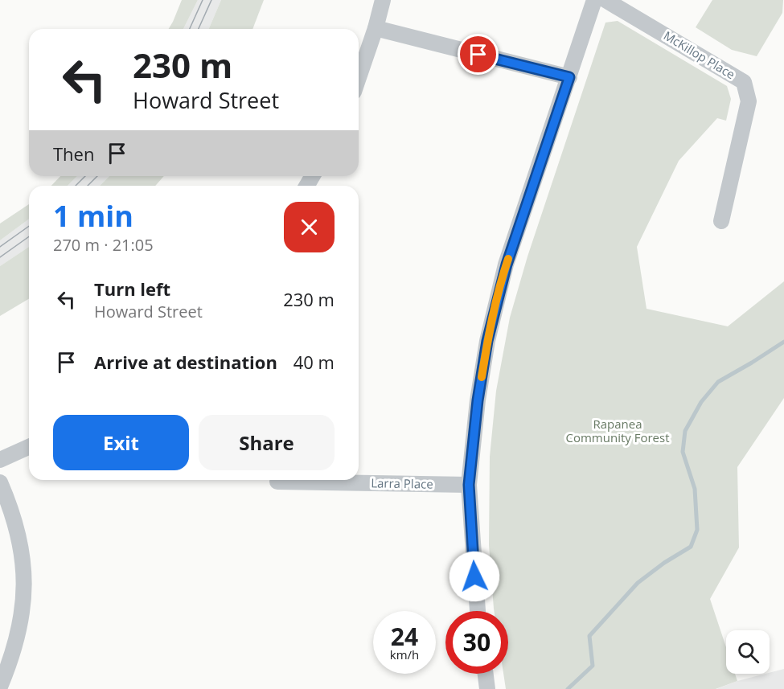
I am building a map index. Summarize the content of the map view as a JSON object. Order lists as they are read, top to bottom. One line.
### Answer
{"streets":{"street":["McKillop Place","Larra Place"]},"parks":["Rapanea Community Forest"],"page":{"turn":["230 m","Howard Street"],"then":"Then","heading":["1 min","270 m · 21:05"],"list":[{"name":"Turn left","note":"Howard Street","value":"230 m"},{"name":"Arrive at destination","value":"40 m"}],"buttons":["Exit","Share"],"speed":"24 km/h","limit":"30"}}
